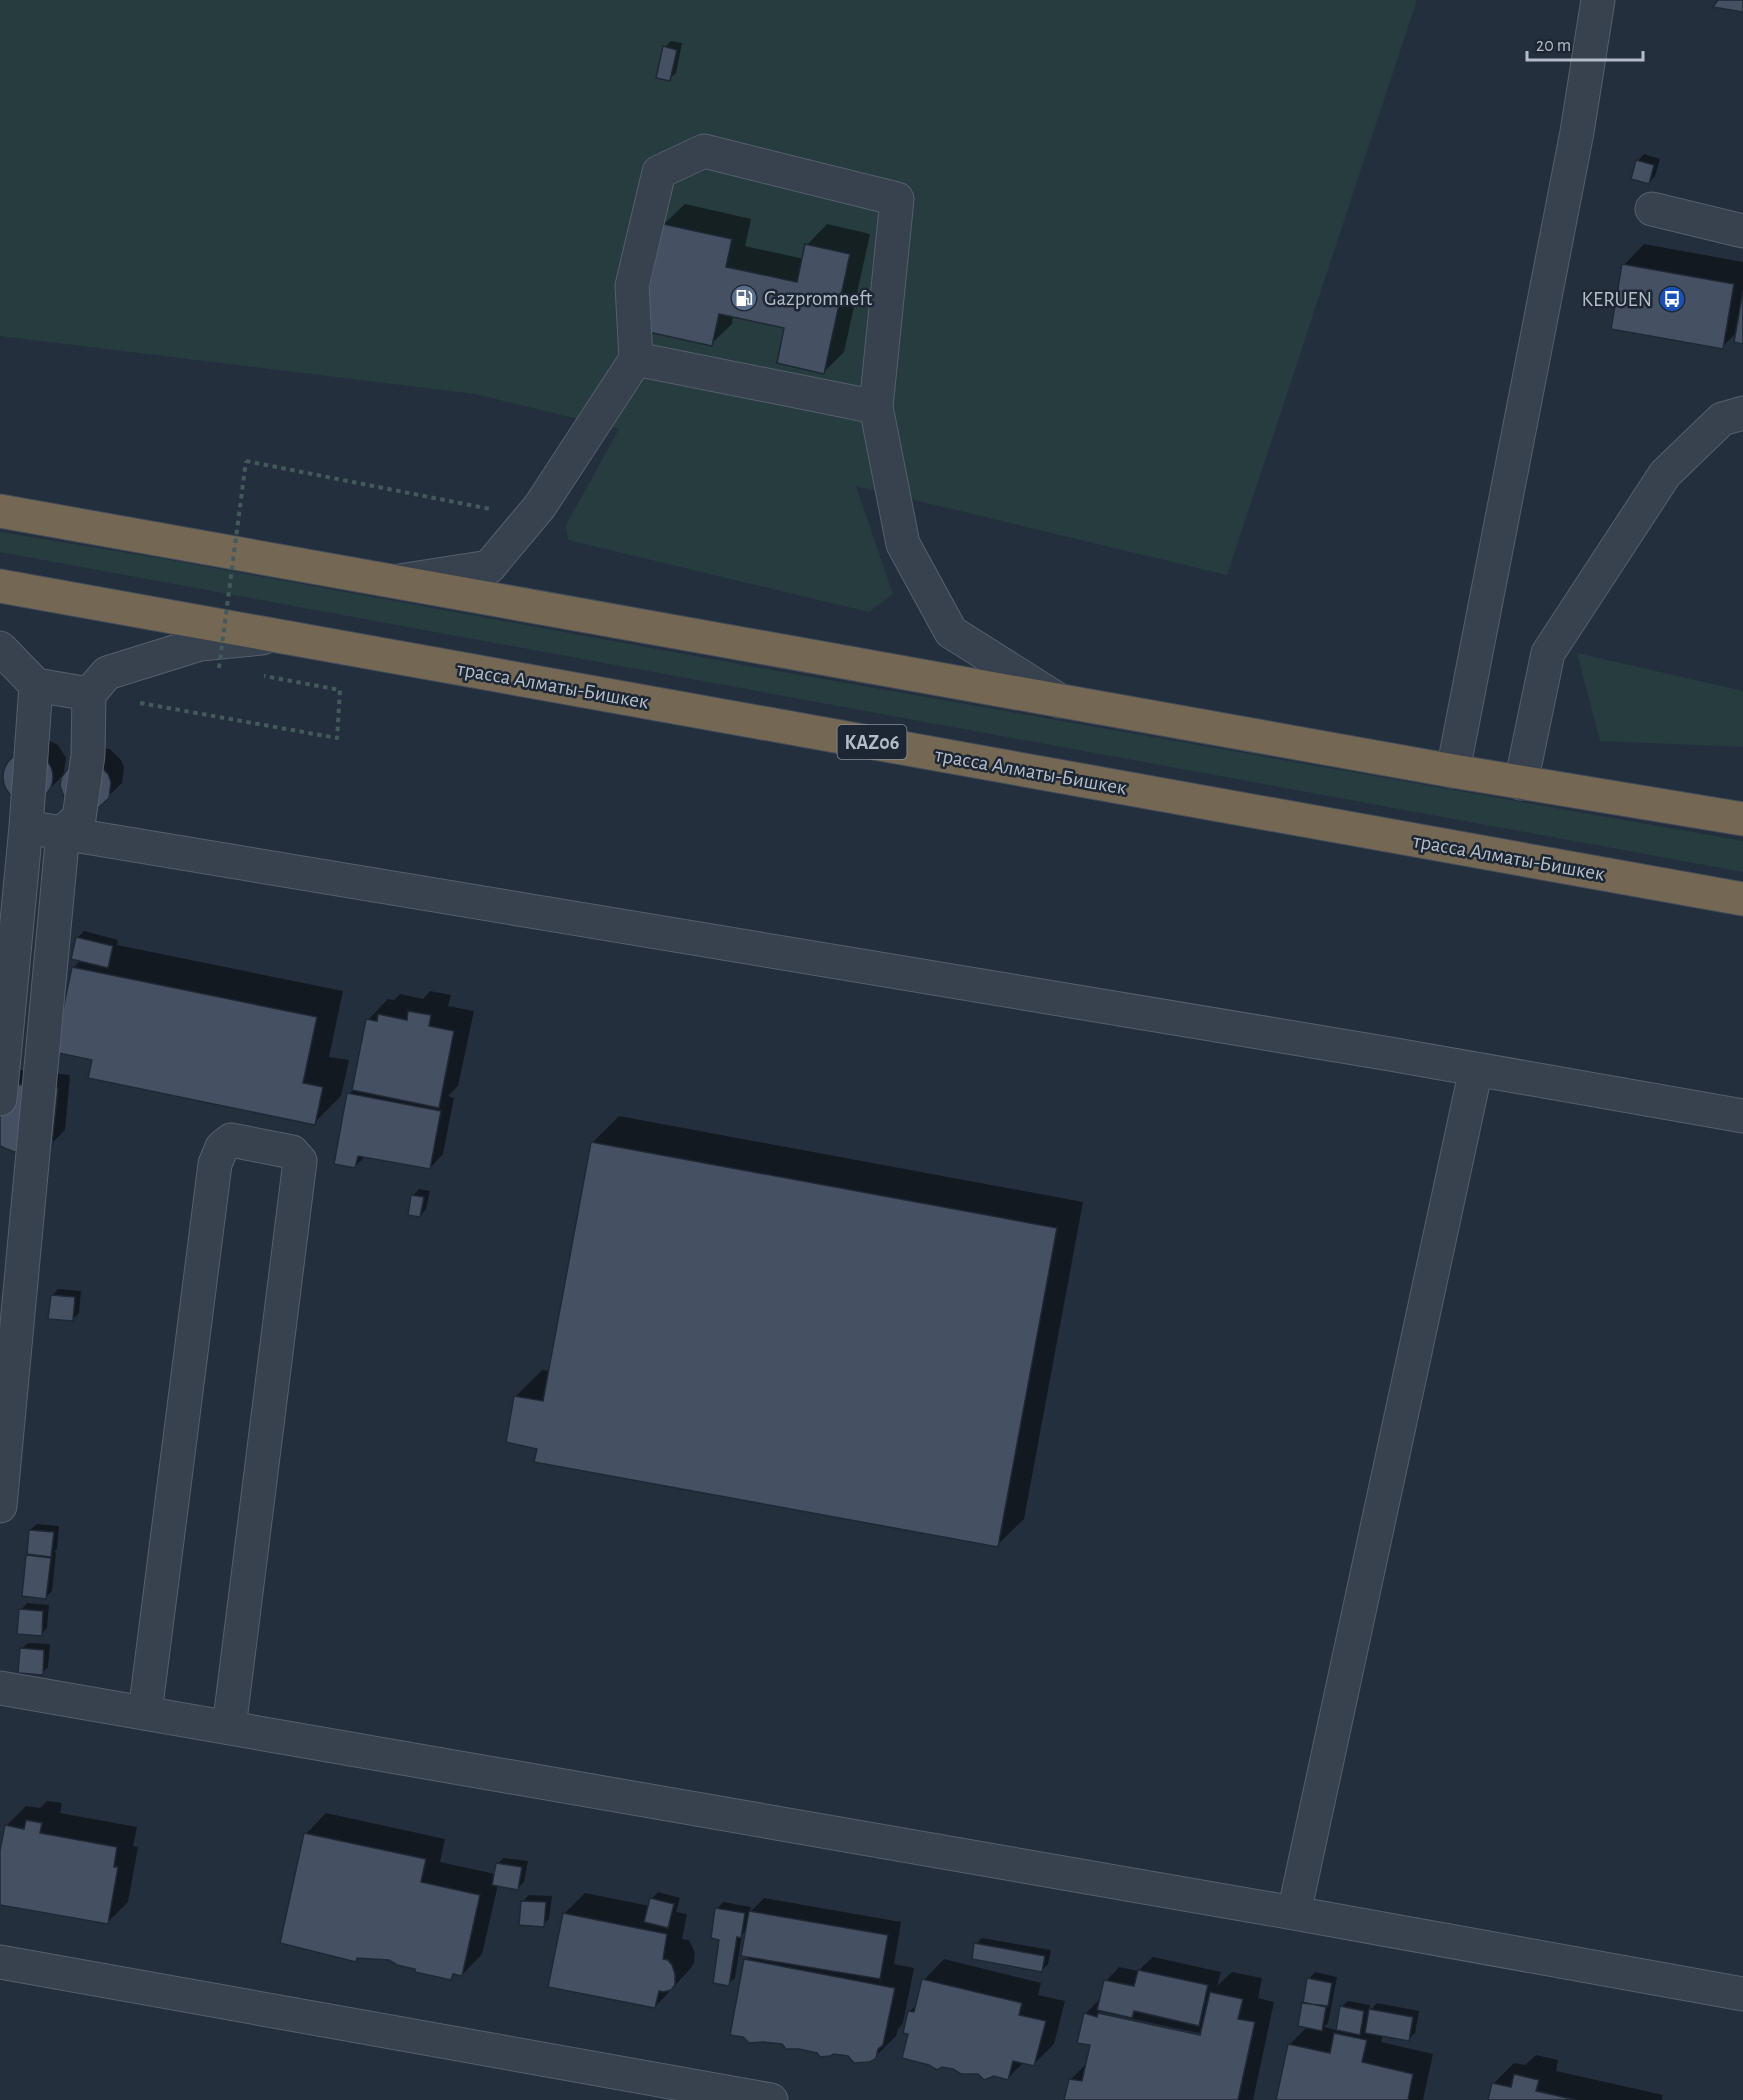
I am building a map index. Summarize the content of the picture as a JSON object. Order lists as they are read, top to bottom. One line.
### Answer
{"streets":{"highway":["трасса Алматы-Бишкек","KАZ06"]},"places":{"fuel station":["Gazpromneft"],"bus stop":["KERUEN"]},"scale_bar":"20 m"}
